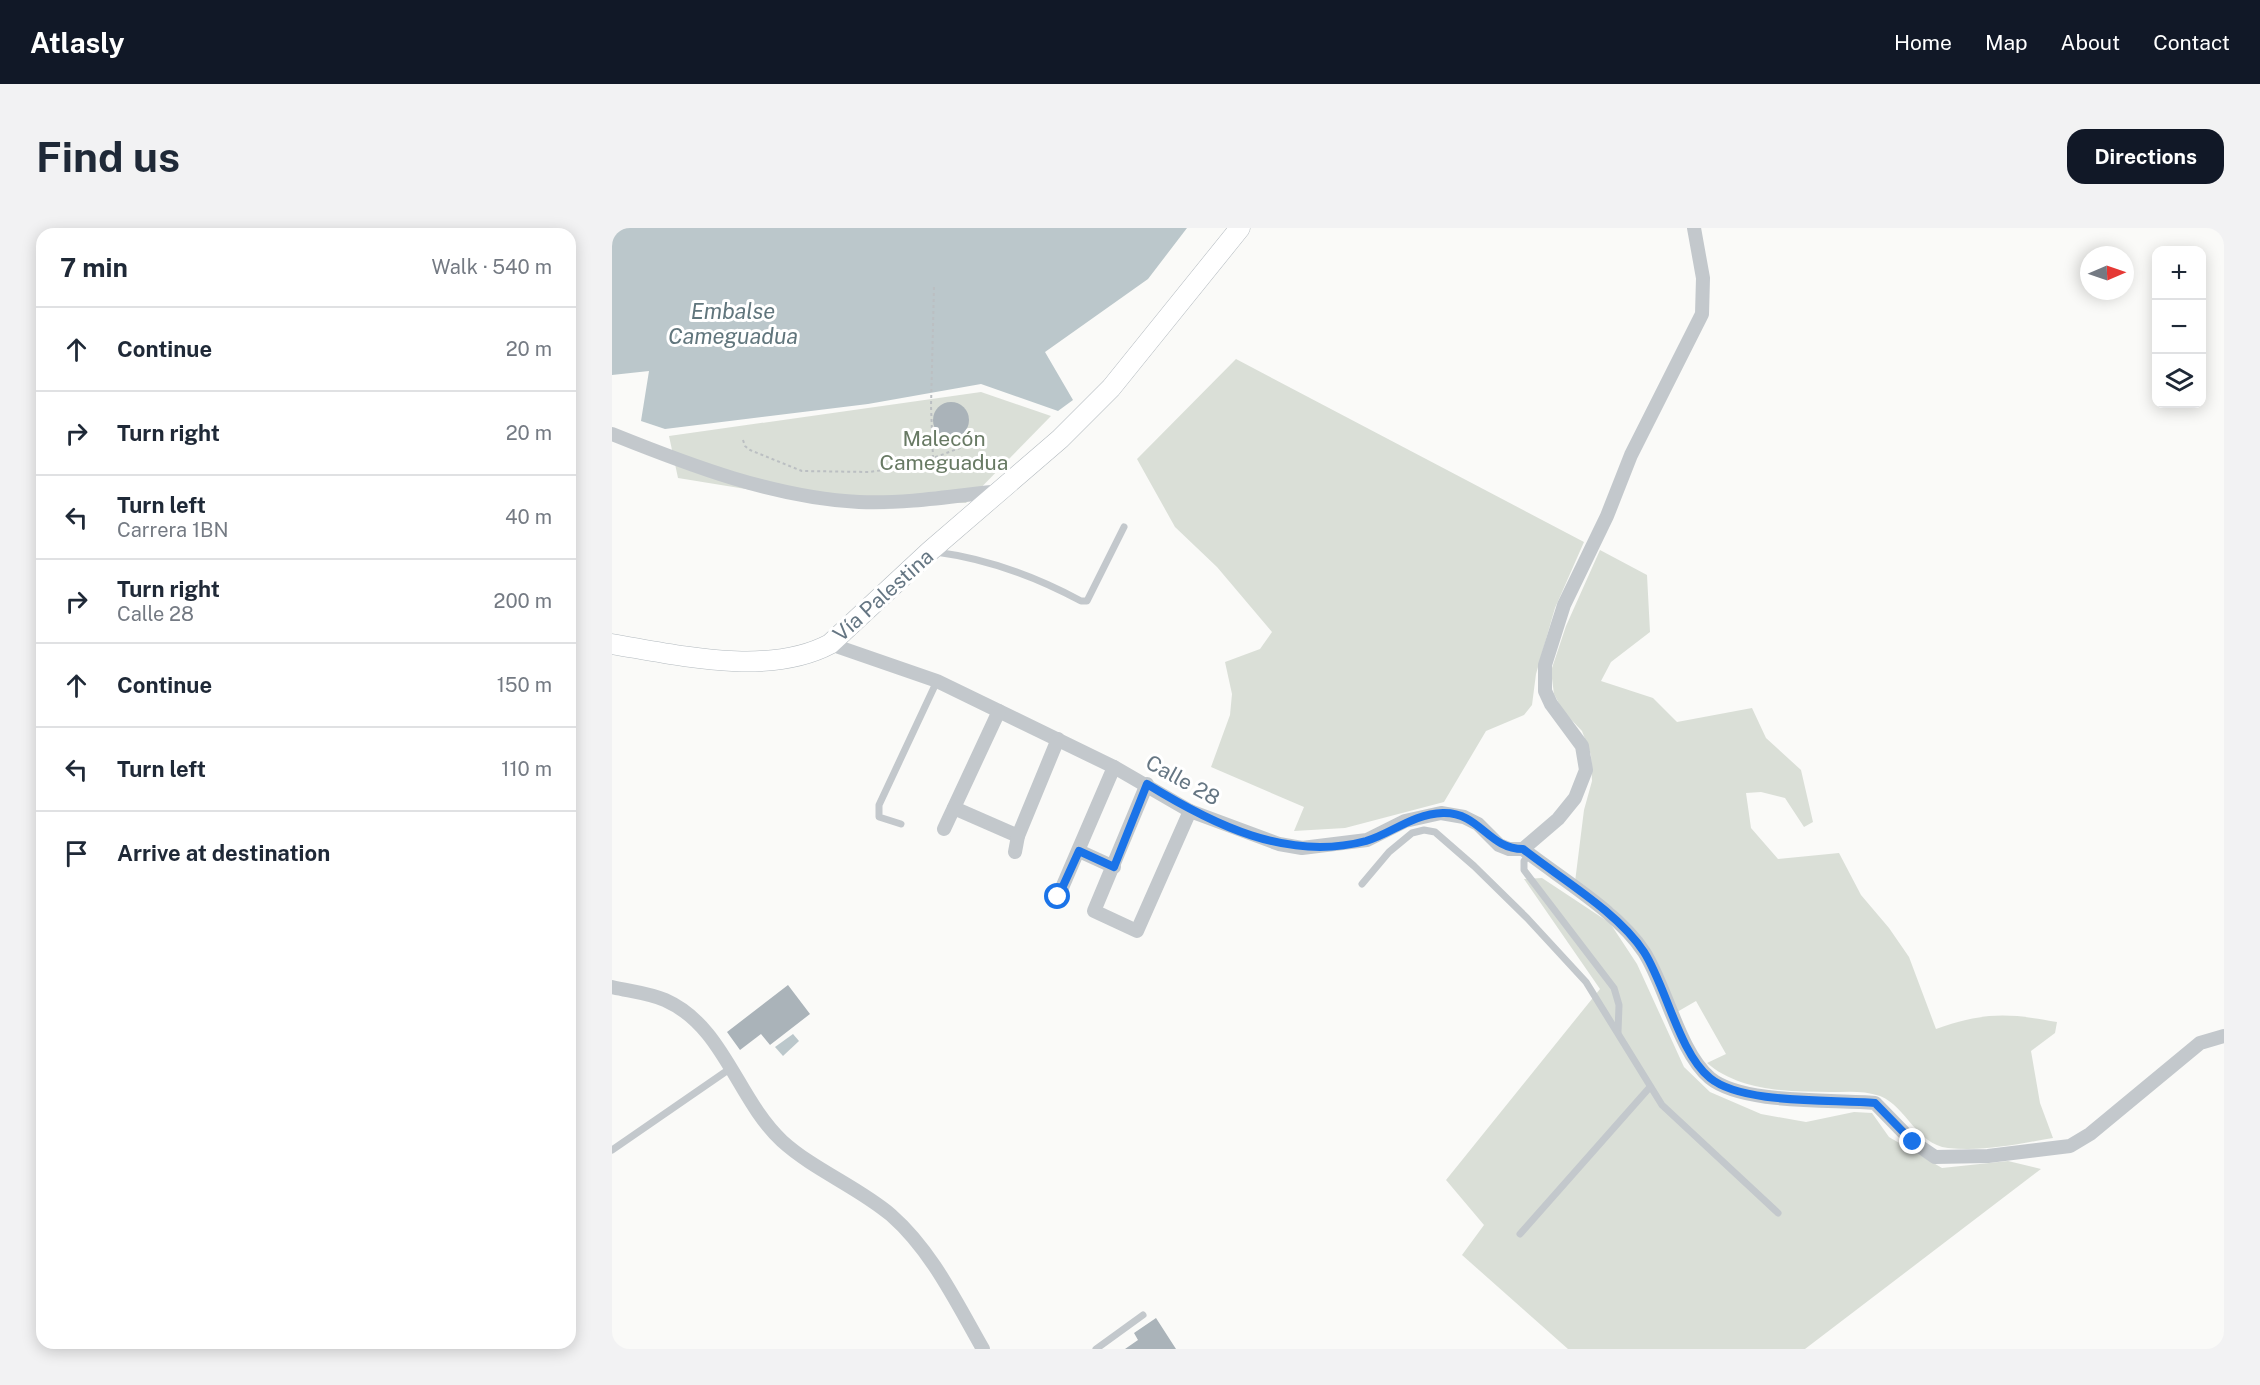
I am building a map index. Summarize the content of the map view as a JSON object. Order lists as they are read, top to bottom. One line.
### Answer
{"streets":{"main road":["Vía Palestina"],"street":["Calle 28"]},"crossings":[["Vía Palestina","Calle 28"]],"water":["Embalse Cameguadua"],"parks":["Malecón Cameguadua"],"north":"right","page":{"header":"Atlasly","nav":["Home","Map","About","Contact"],"buttons":"Directions","title":"Find us","heading":["7 min","Walk · 540 m"],"map_buttons":["+","−"],"list":[["Continue","20 m"],["Turn right","20 m"],["Turn left","Carrera 1BN","40 m"],["Turn right","Calle 28","200 m"],["Continue","150 m"],["Turn left","110 m"],"Arrive at destination"]}}
